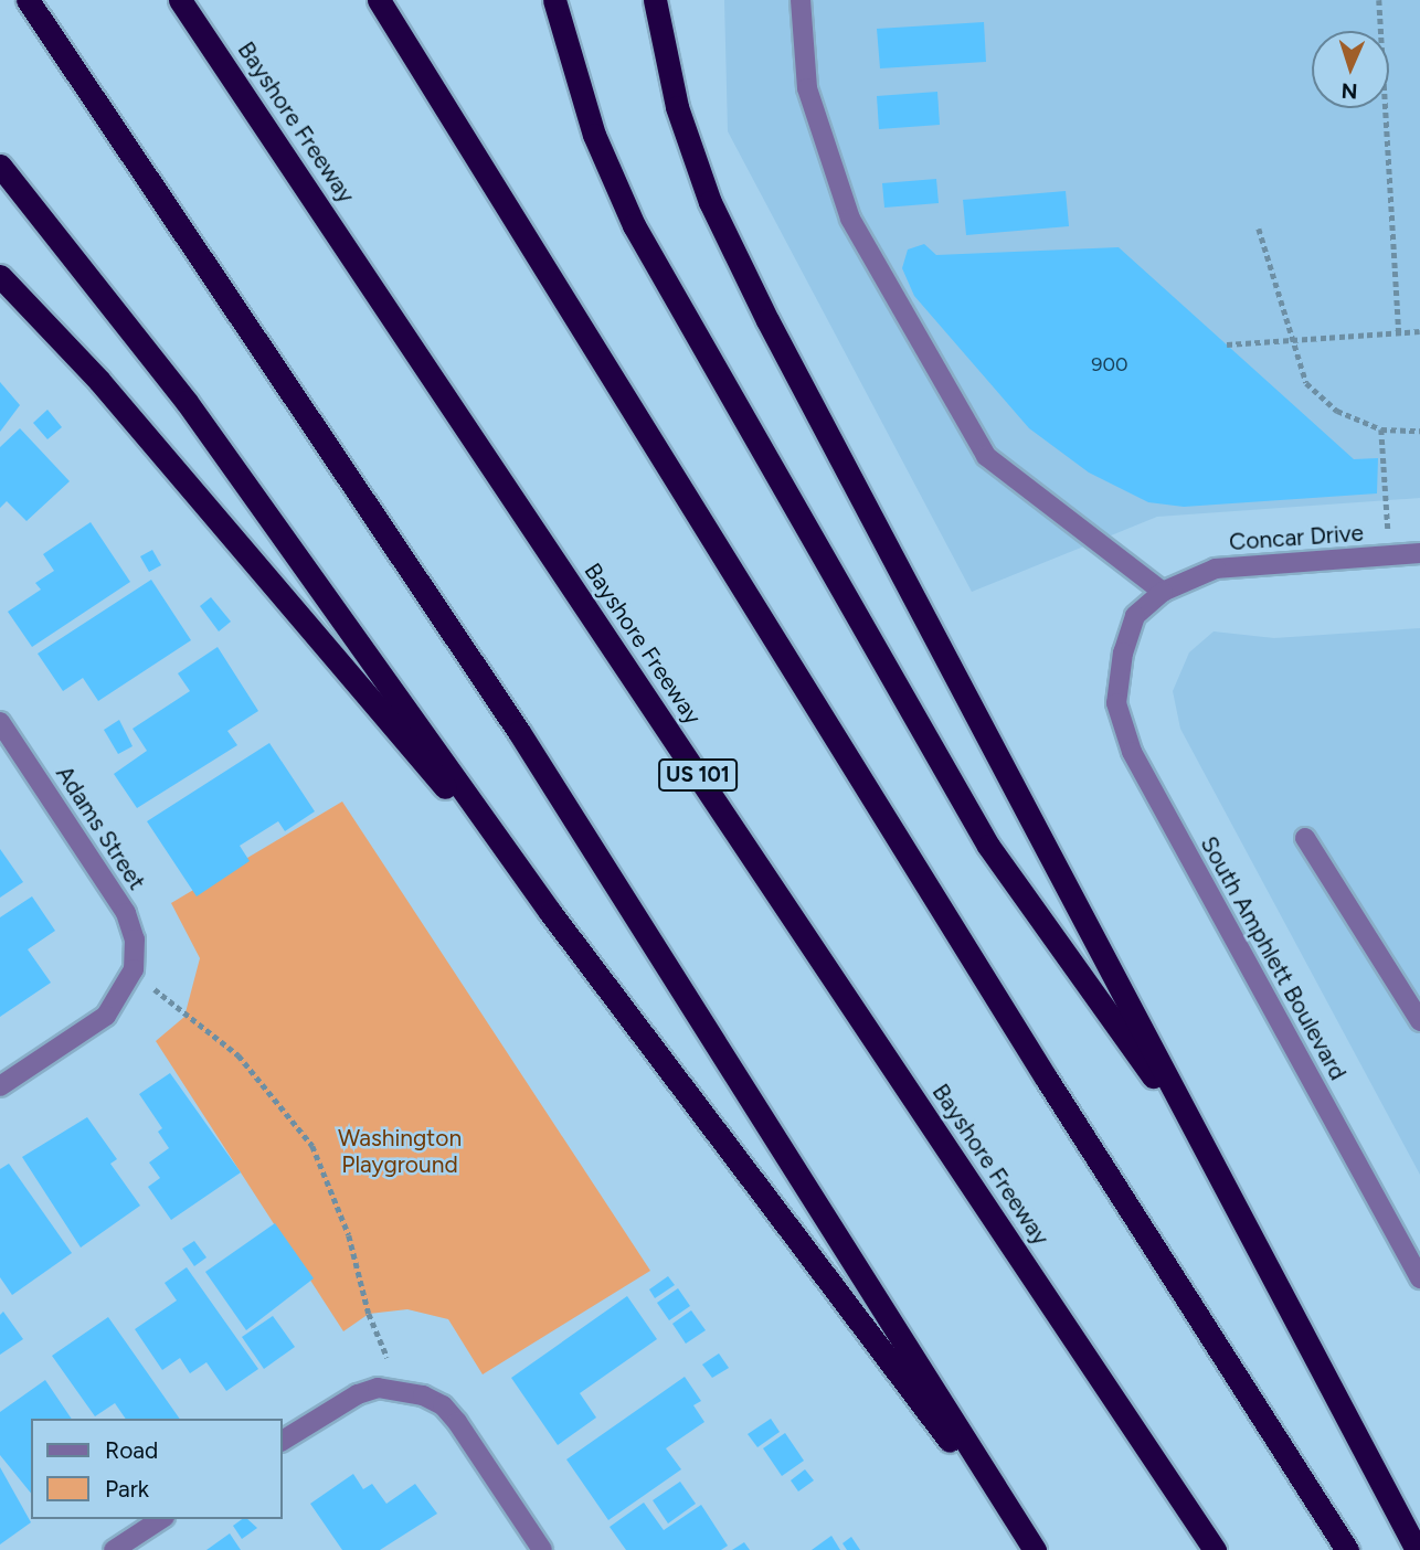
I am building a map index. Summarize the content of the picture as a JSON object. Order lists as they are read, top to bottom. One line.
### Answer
{"streets":{"highway":["Bayshore Freeway","US 101"],"street":["Concar Drive","Adams Street","South Amphlett Boulevard"]},"crossings":[["Concar Drive","South Amphlett Boulevard"]],"parks":["Washington Playground"],"house_numbers":["900"],"legend":["Road","Park"],"north":"bottom"}
